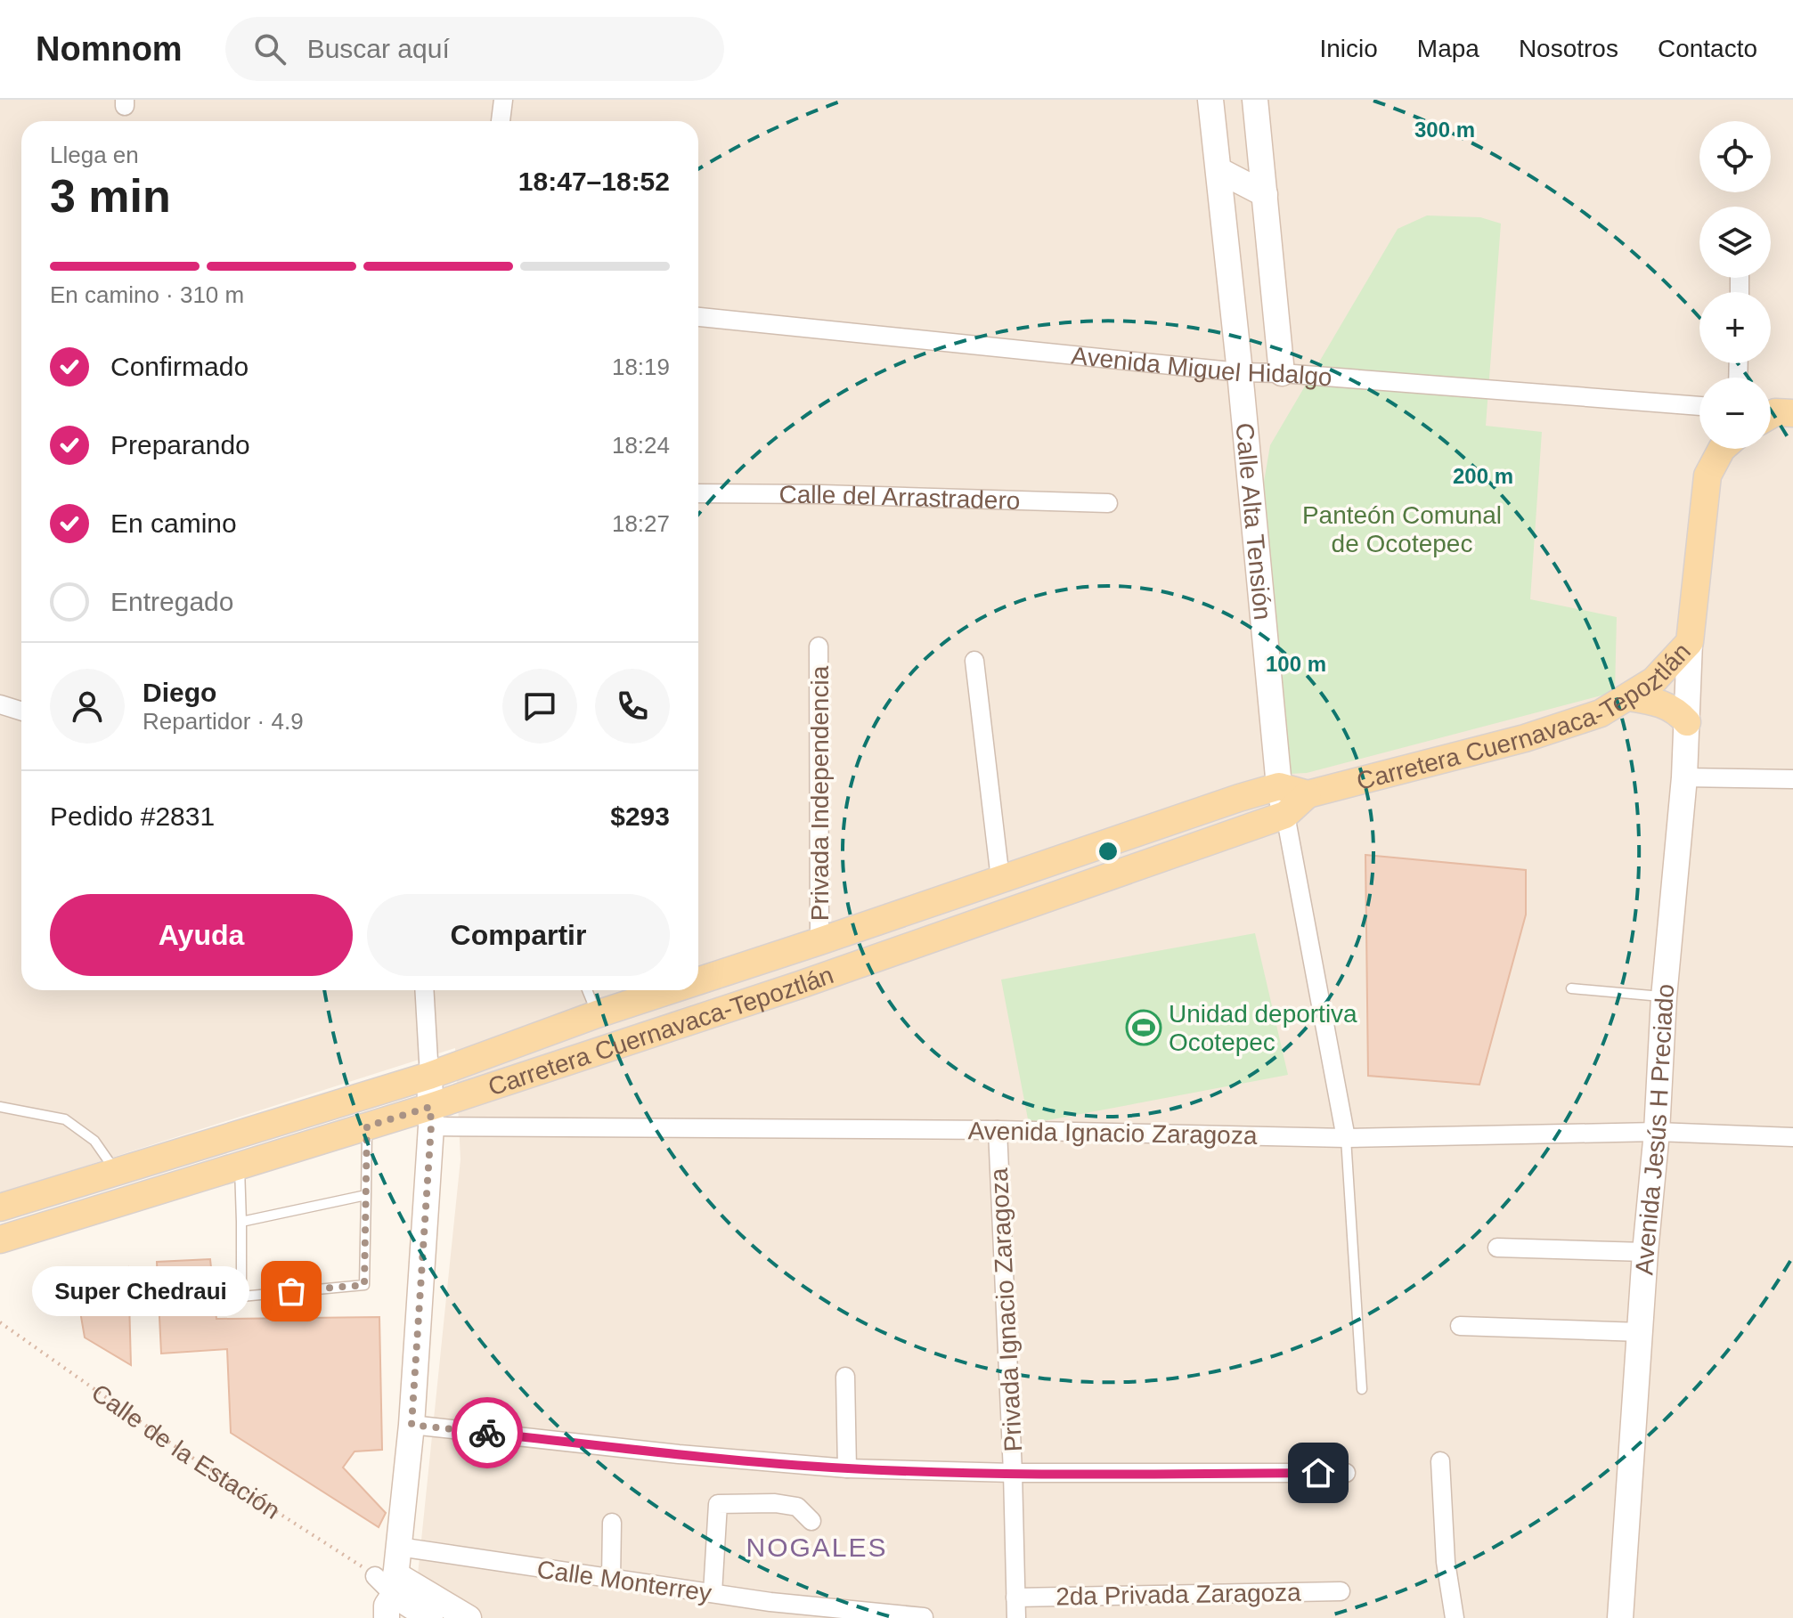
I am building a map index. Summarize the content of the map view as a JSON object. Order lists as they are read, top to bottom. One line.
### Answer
{"streets":{"main road":["Carretera Cuernavaca-Tepoztlán"],"street":["Avenida Miguel Hidalgo","Calle del Arrastradero","Calle Alta Tensión","Privada Independencia","Avenida Jesús H Preciado","Avenida Ignacio Zaragoza","Privada Ignacio Zaragoza","Calle Monterrey","2da Privada Zaragoza"],"path":["Calle de la Estación"]},"crossings":[["Avenida Miguel Hidalgo","Calle Alta Tensión"],["Calle Alta Tensión","Carretera Cuernavaca-Tepoztlán"],["Carretera Cuernavaca-Tepoztlán","Privada Independencia"],["Carretera Cuernavaca-Tepoztlán","Avenida Jesús H Preciado"],["Carretera Cuernavaca-Tepoztlán","Avenida Ignacio Zaragoza"],["Avenida Jesús H Preciado","Avenida Ignacio Zaragoza"],["Avenida Ignacio Zaragoza","Privada Ignacio Zaragoza"],["Privada Ignacio Zaragoza","2da Privada Zaragoza"]],"districts":["NOGALES"],"parks":["Panteón Comunal de Ocotepec"],"places":{"sports":["Unidad deportiva Ocotepec"],"other":["Super Chedraui"]},"page":{"header":"Nomnom","search":"Buscar aquí","nav":["Inicio","Mapa","Nosotros","Contacto"],"map_buttons":["+","−"],"heading":["3 min","Llega en","18:47–18:52"],"panel":["Diego","Repartidor · 4.9","Pedido #2831","$293"],"bar":"En camino · 310 m","list":[["Confirmado","18:19"],["Preparando","18:24"],["En camino","18:27"],"Entregado"],"buttons":["Ayuda","Compartir"],"bubble":"Super Chedraui"},"rings":["300 m","200 m","100 m"]}
